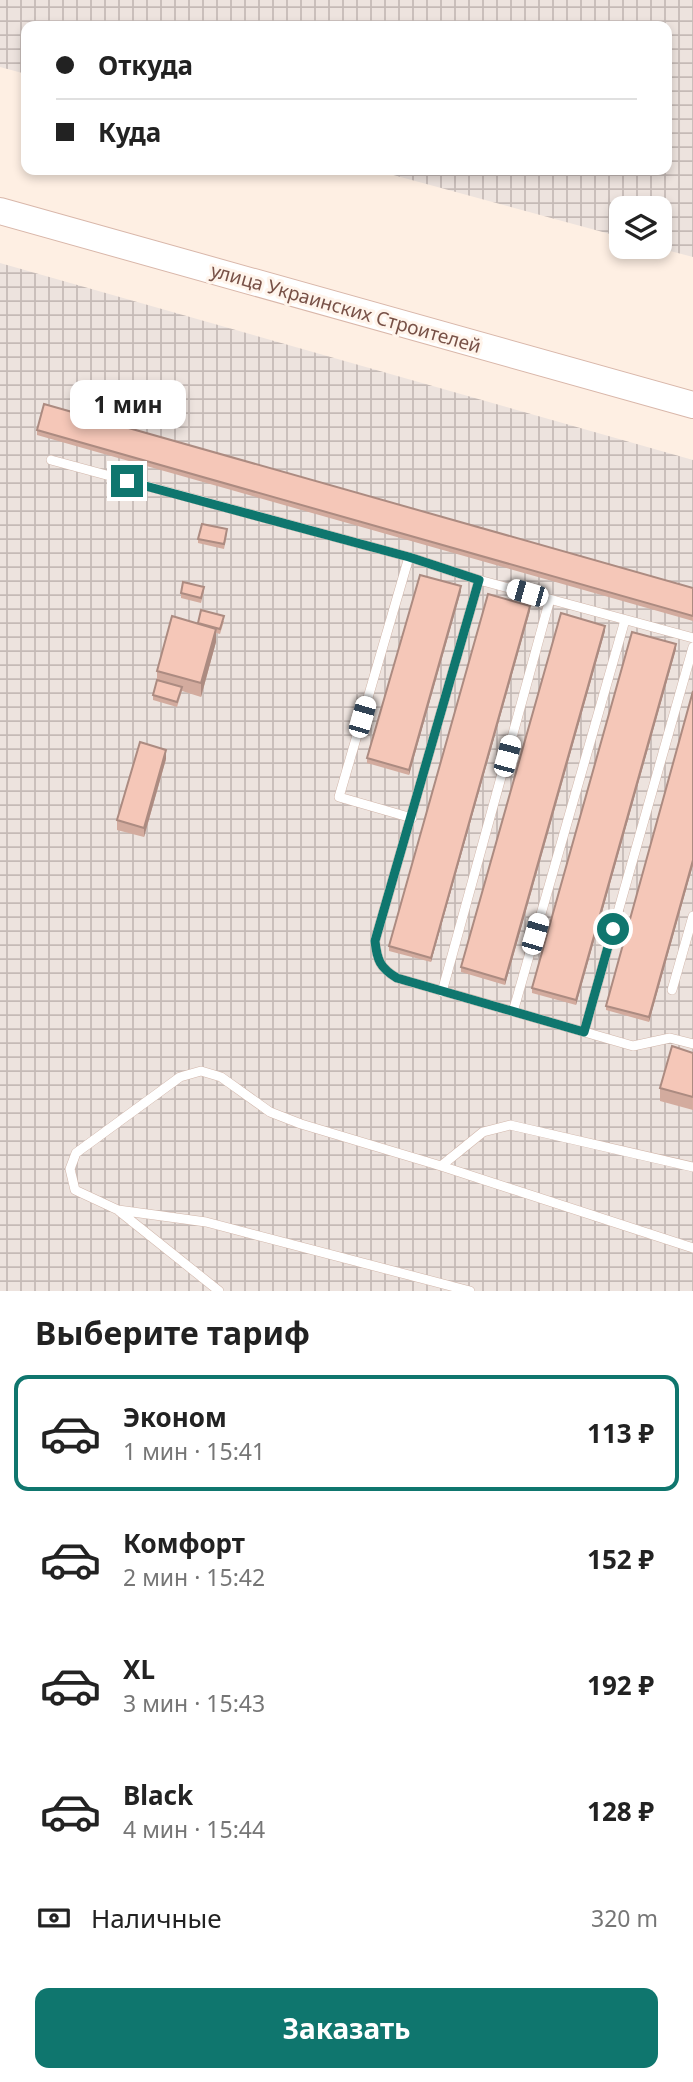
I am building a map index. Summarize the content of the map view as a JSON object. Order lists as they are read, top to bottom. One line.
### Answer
{"streets":{"street":["улица Украинских Строителей"]},"page":{"banner":["Откуда","Куда"],"bubble":"1 мин","heading":"Выберите тариф","list":[{"name":"Эконом","note":"1 мин · 15:41","value":"113 ₽"},{"name":"Комфорт","note":"2 мин · 15:42","value":"152 ₽"},{"name":"XL","note":"3 мин · 15:43","value":"192 ₽"},{"name":"Black","note":"4 мин · 15:44","value":"128 ₽"}],"pay":["Наличные","320 m"],"buttons":"Заказать"}}
